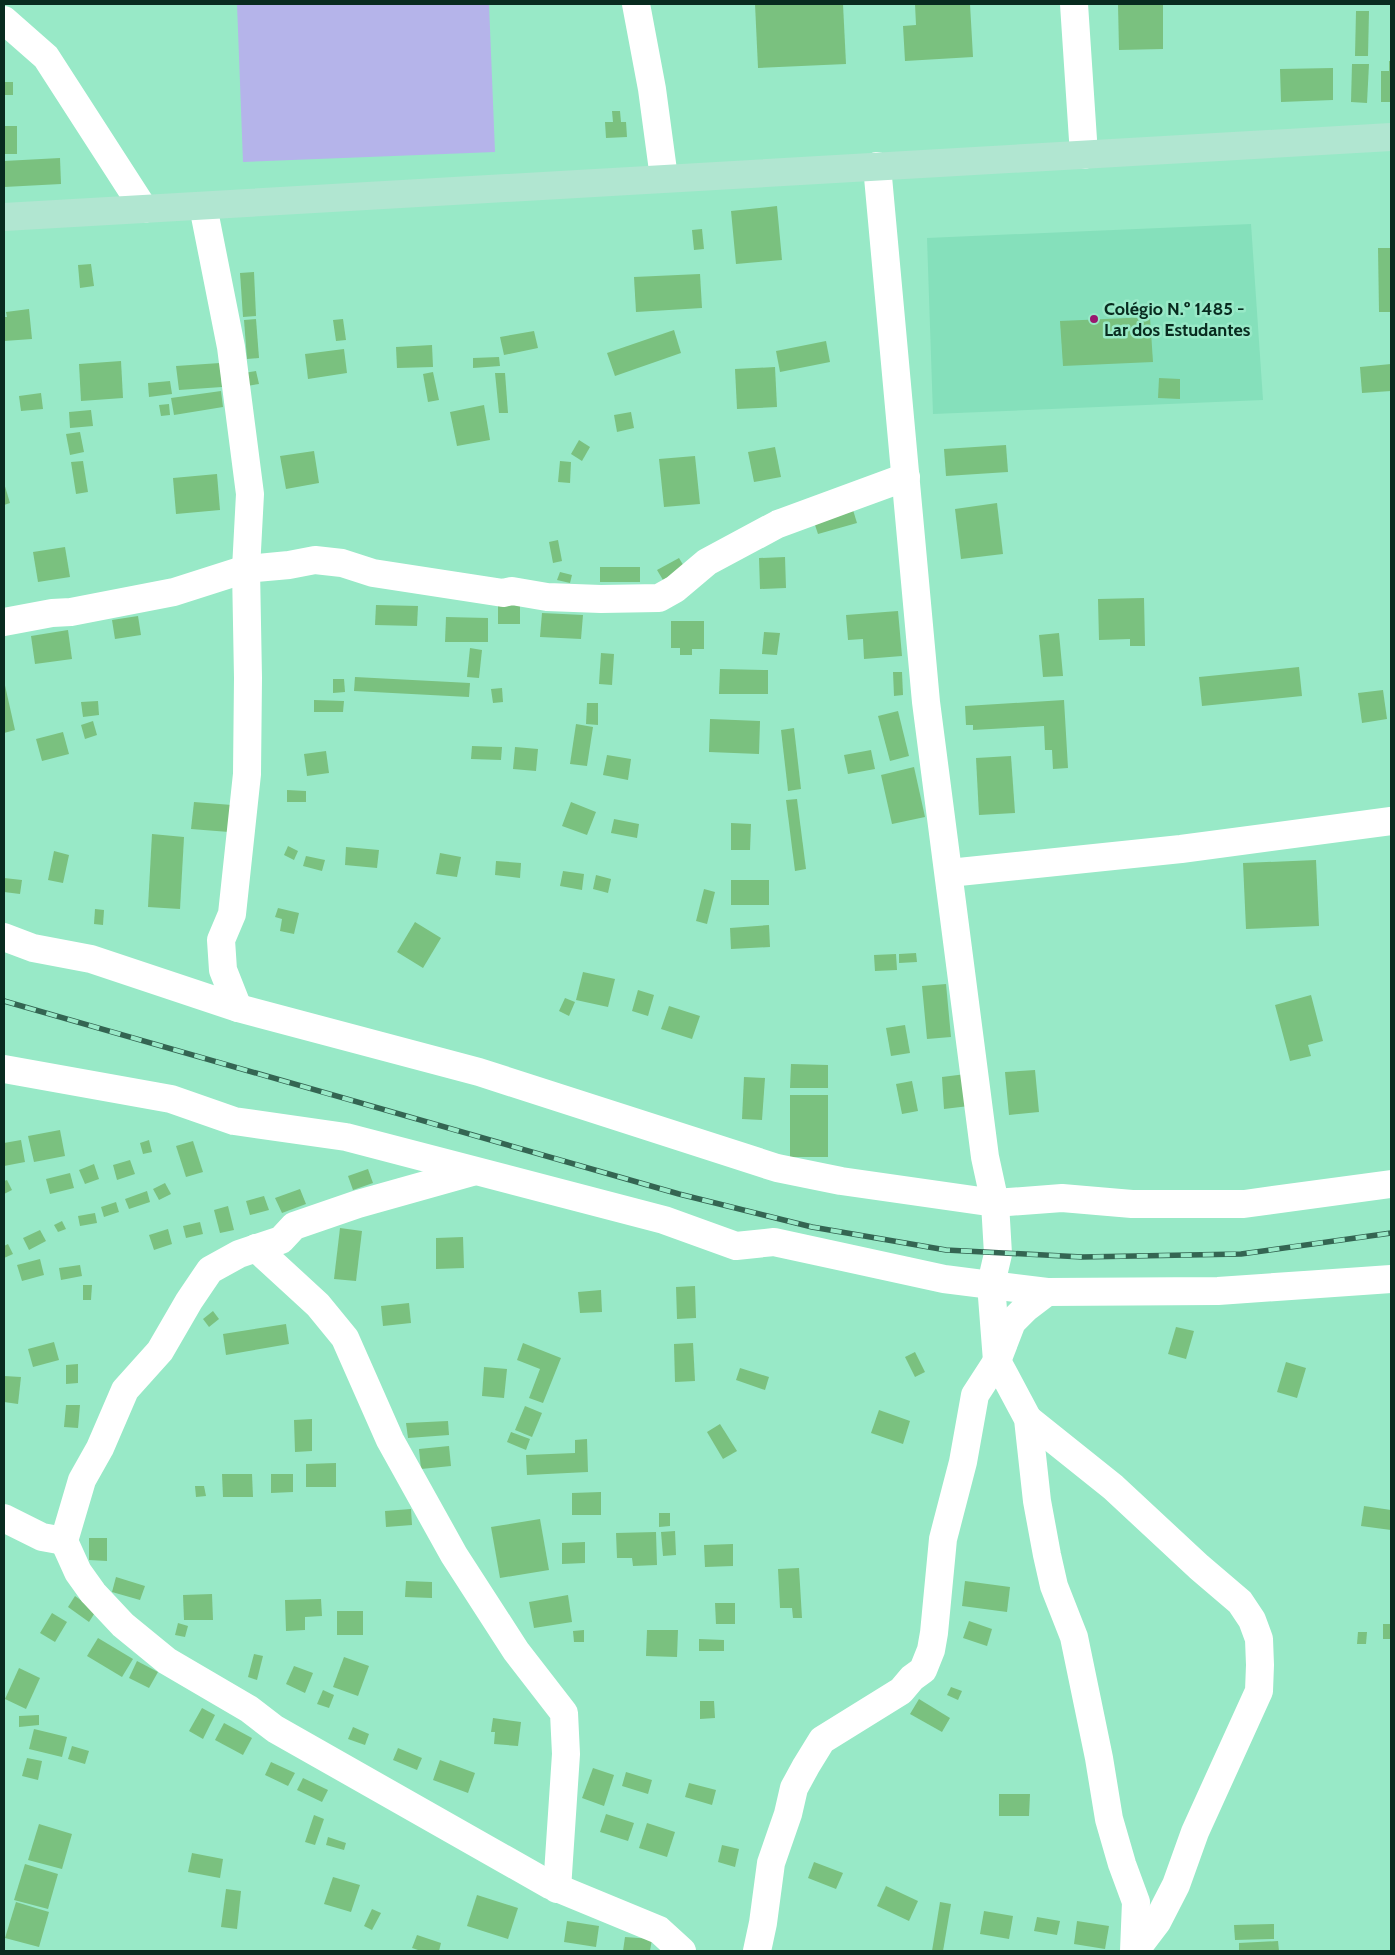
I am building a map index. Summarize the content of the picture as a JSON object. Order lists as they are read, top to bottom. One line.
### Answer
{"places":["Colégio N.º 1485 - Lar dos Estudantes"]}
